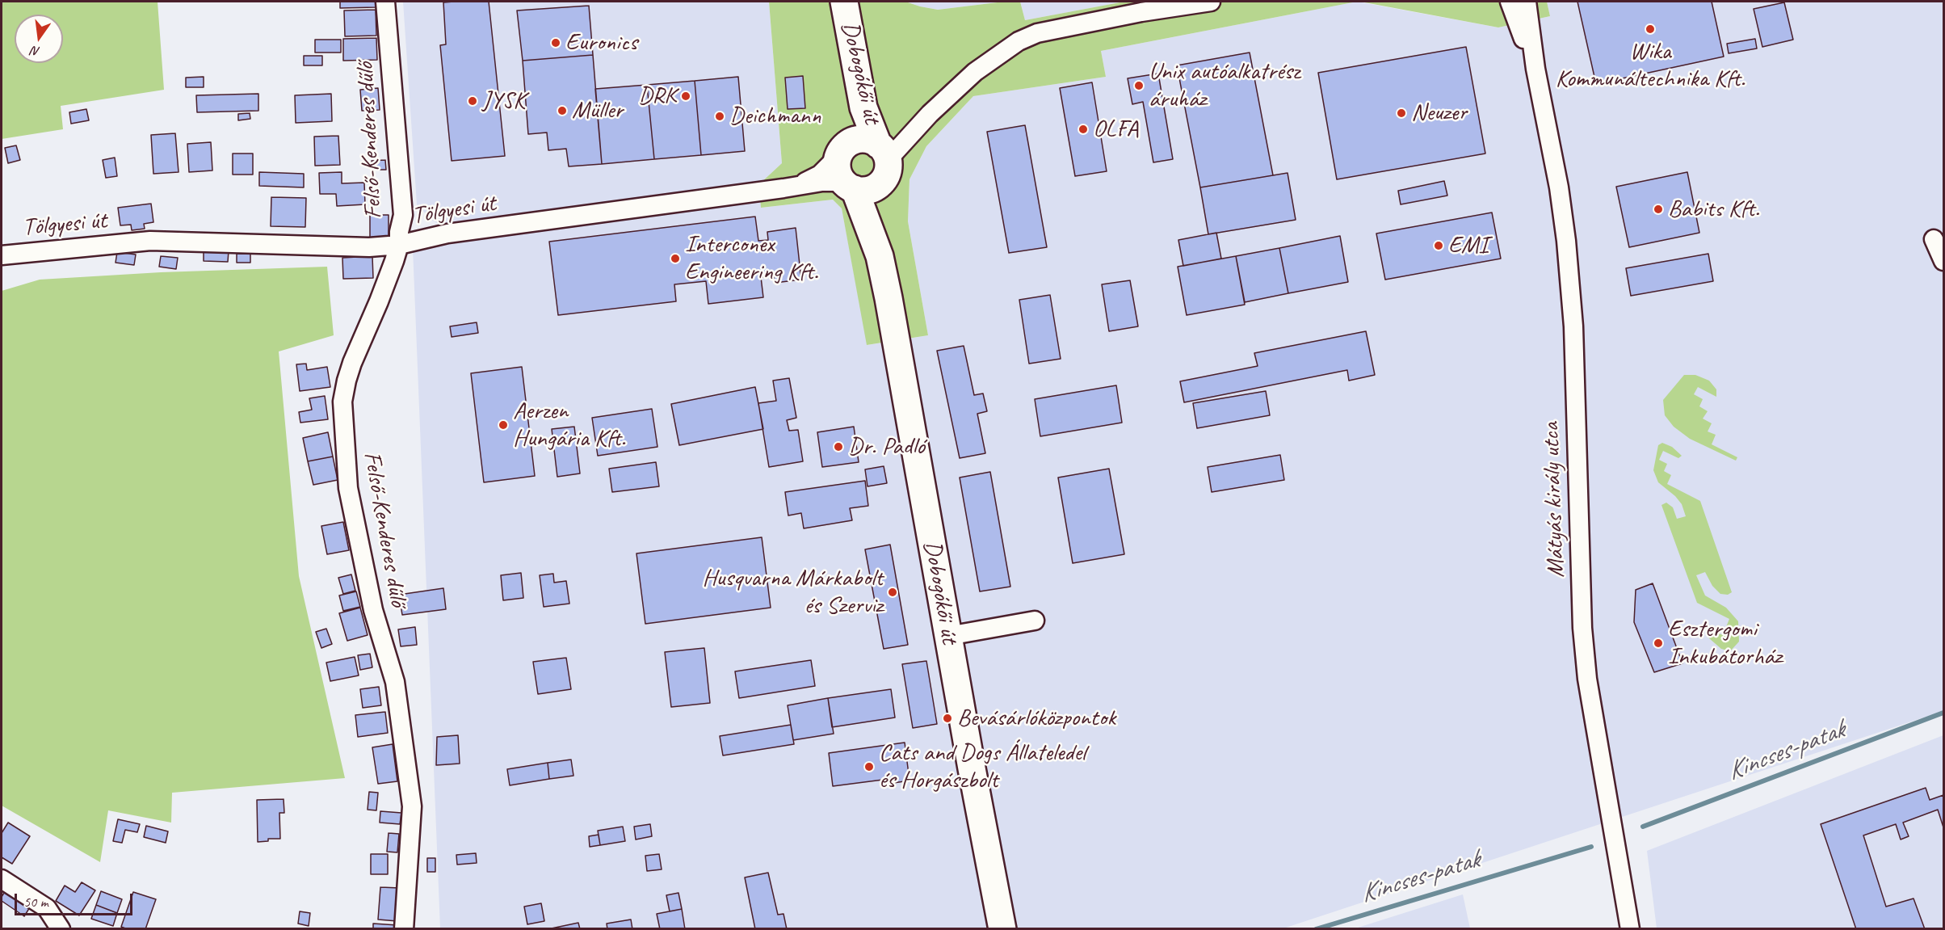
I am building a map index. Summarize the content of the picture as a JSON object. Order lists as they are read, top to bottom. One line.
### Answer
{"streets":{"main road":["Dobogókői út"],"street":["Felső-Kenderes dűlő","Tölgyesi út","Mátyás király utca"]},"crossings":[["Dobogókői út","Tölgyesi út"],["Felső-Kenderes dűlő","Tölgyesi út"]],"water":["Kincses-patak"],"places":["Wika Kommunáltechnika Kft.","Euronics","Unix autóalkatrész áruház","DRK","JYSK","Müller","Neuzer","Deichmann","OLFA","Babits Kft.","EMI","Interconex Engineering Kft.","Aerzen Hungária Kft.","Dr. Padló","Husqvarna Márkabolt és Szerviz","Esztergomi Inkubátorház","Bevásárlóközpontok","Cats and Dogs Állateledel és Horgászbolt"],"scale_bar":"50 m","north":"bottom"}
